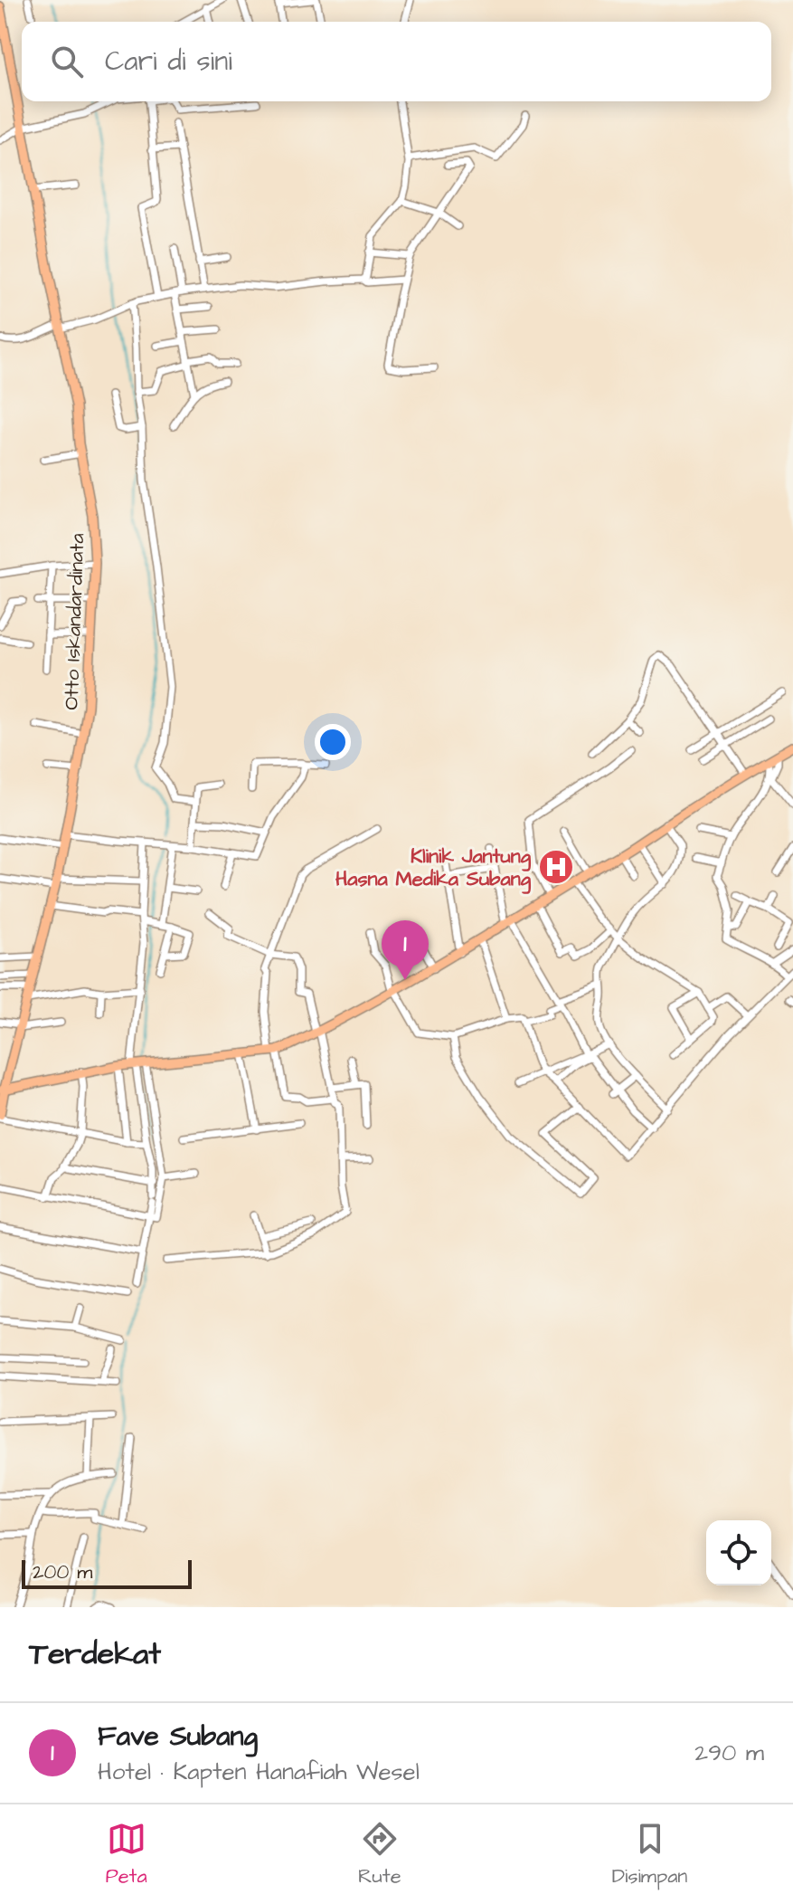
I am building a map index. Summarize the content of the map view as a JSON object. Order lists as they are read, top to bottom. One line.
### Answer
{"streets":{"main road":["Otto Iskandardinata"]},"places":{"hospital":["Klinik Jantung Hasna Medika Subang"]},"scale_bar":"200 m","page":{"search":"Cari di sini","pins":"1","scale":"200 m","heading":"Terdekat","list":[{"mark":"1","name":"Fave Subang","note":"Hotel · Kapten Hanafiah Wesel","value":"290 m"}],"nav":["Peta","Rute","Disimpan"]}}
